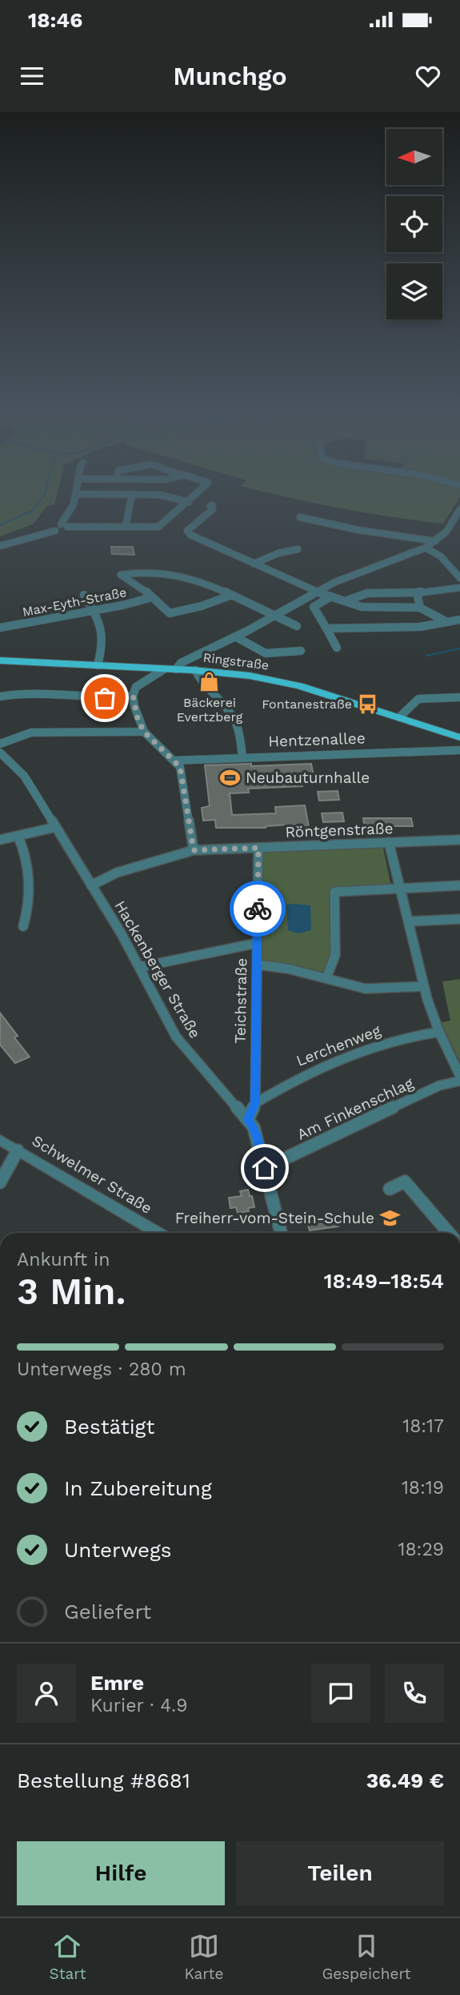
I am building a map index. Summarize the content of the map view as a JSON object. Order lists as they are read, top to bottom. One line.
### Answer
{"streets":{"main road":["Ringstraße"],"street":["Max-Eyth-Straße","Hentzenallee","Röntgenstraße","Hackenberger Straße","Teichstraße","Lerchenweg","Am Finkenschlag","Schwelmer Straße"]},"crossings":[["Röntgenstraße","Hackenberger Straße"],["Röntgenstraße","Teichstraße"],["Hackenberger Straße","Teichstraße"],["Hackenberger Straße","Am Finkenschlag"],["Teichstraße","Lerchenweg"]],"places":{"shop":["Bäckerei Evertzberg"],"bus stop":["Fontanestraße"],"sports":["Neubauturnhalle"],"school or university":["Freiherr-vom-Stein-Schule"]},"north":"left","page":{"status":"18:46","header":"Munchgo","heading":["3 Min.","Ankunft in","18:49–18:54"],"panel":["Emre","Kurier · 4.9","Bestellung #8681","36.49 €"],"bar":"Unterwegs · 280 m","list":[["Bestätigt","18:17"],["In Zubereitung","18:19"],["Unterwegs","18:29"],"Geliefert"],"buttons":["Hilfe","Teilen"],"tabs":["Start","Karte","Gespeichert"]}}
